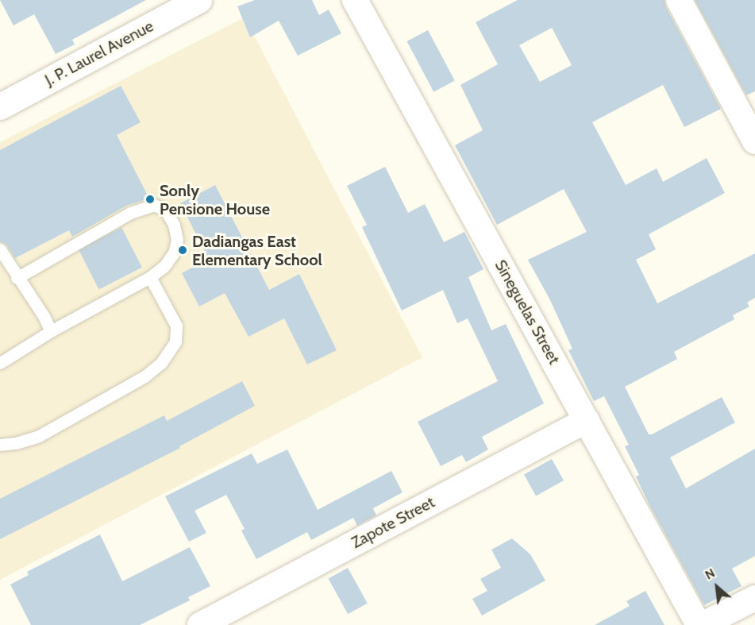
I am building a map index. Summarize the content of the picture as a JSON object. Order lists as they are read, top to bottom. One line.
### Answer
{"streets":{"street":["J. P. Laurel Avenue","Sineguelas Street","Zapote Street"]},"crossings":[["Sineguelas Street","Zapote Street"]],"places":["Sonly Pensione House","Dadiangas East Elementary School"],"north":"top left"}
